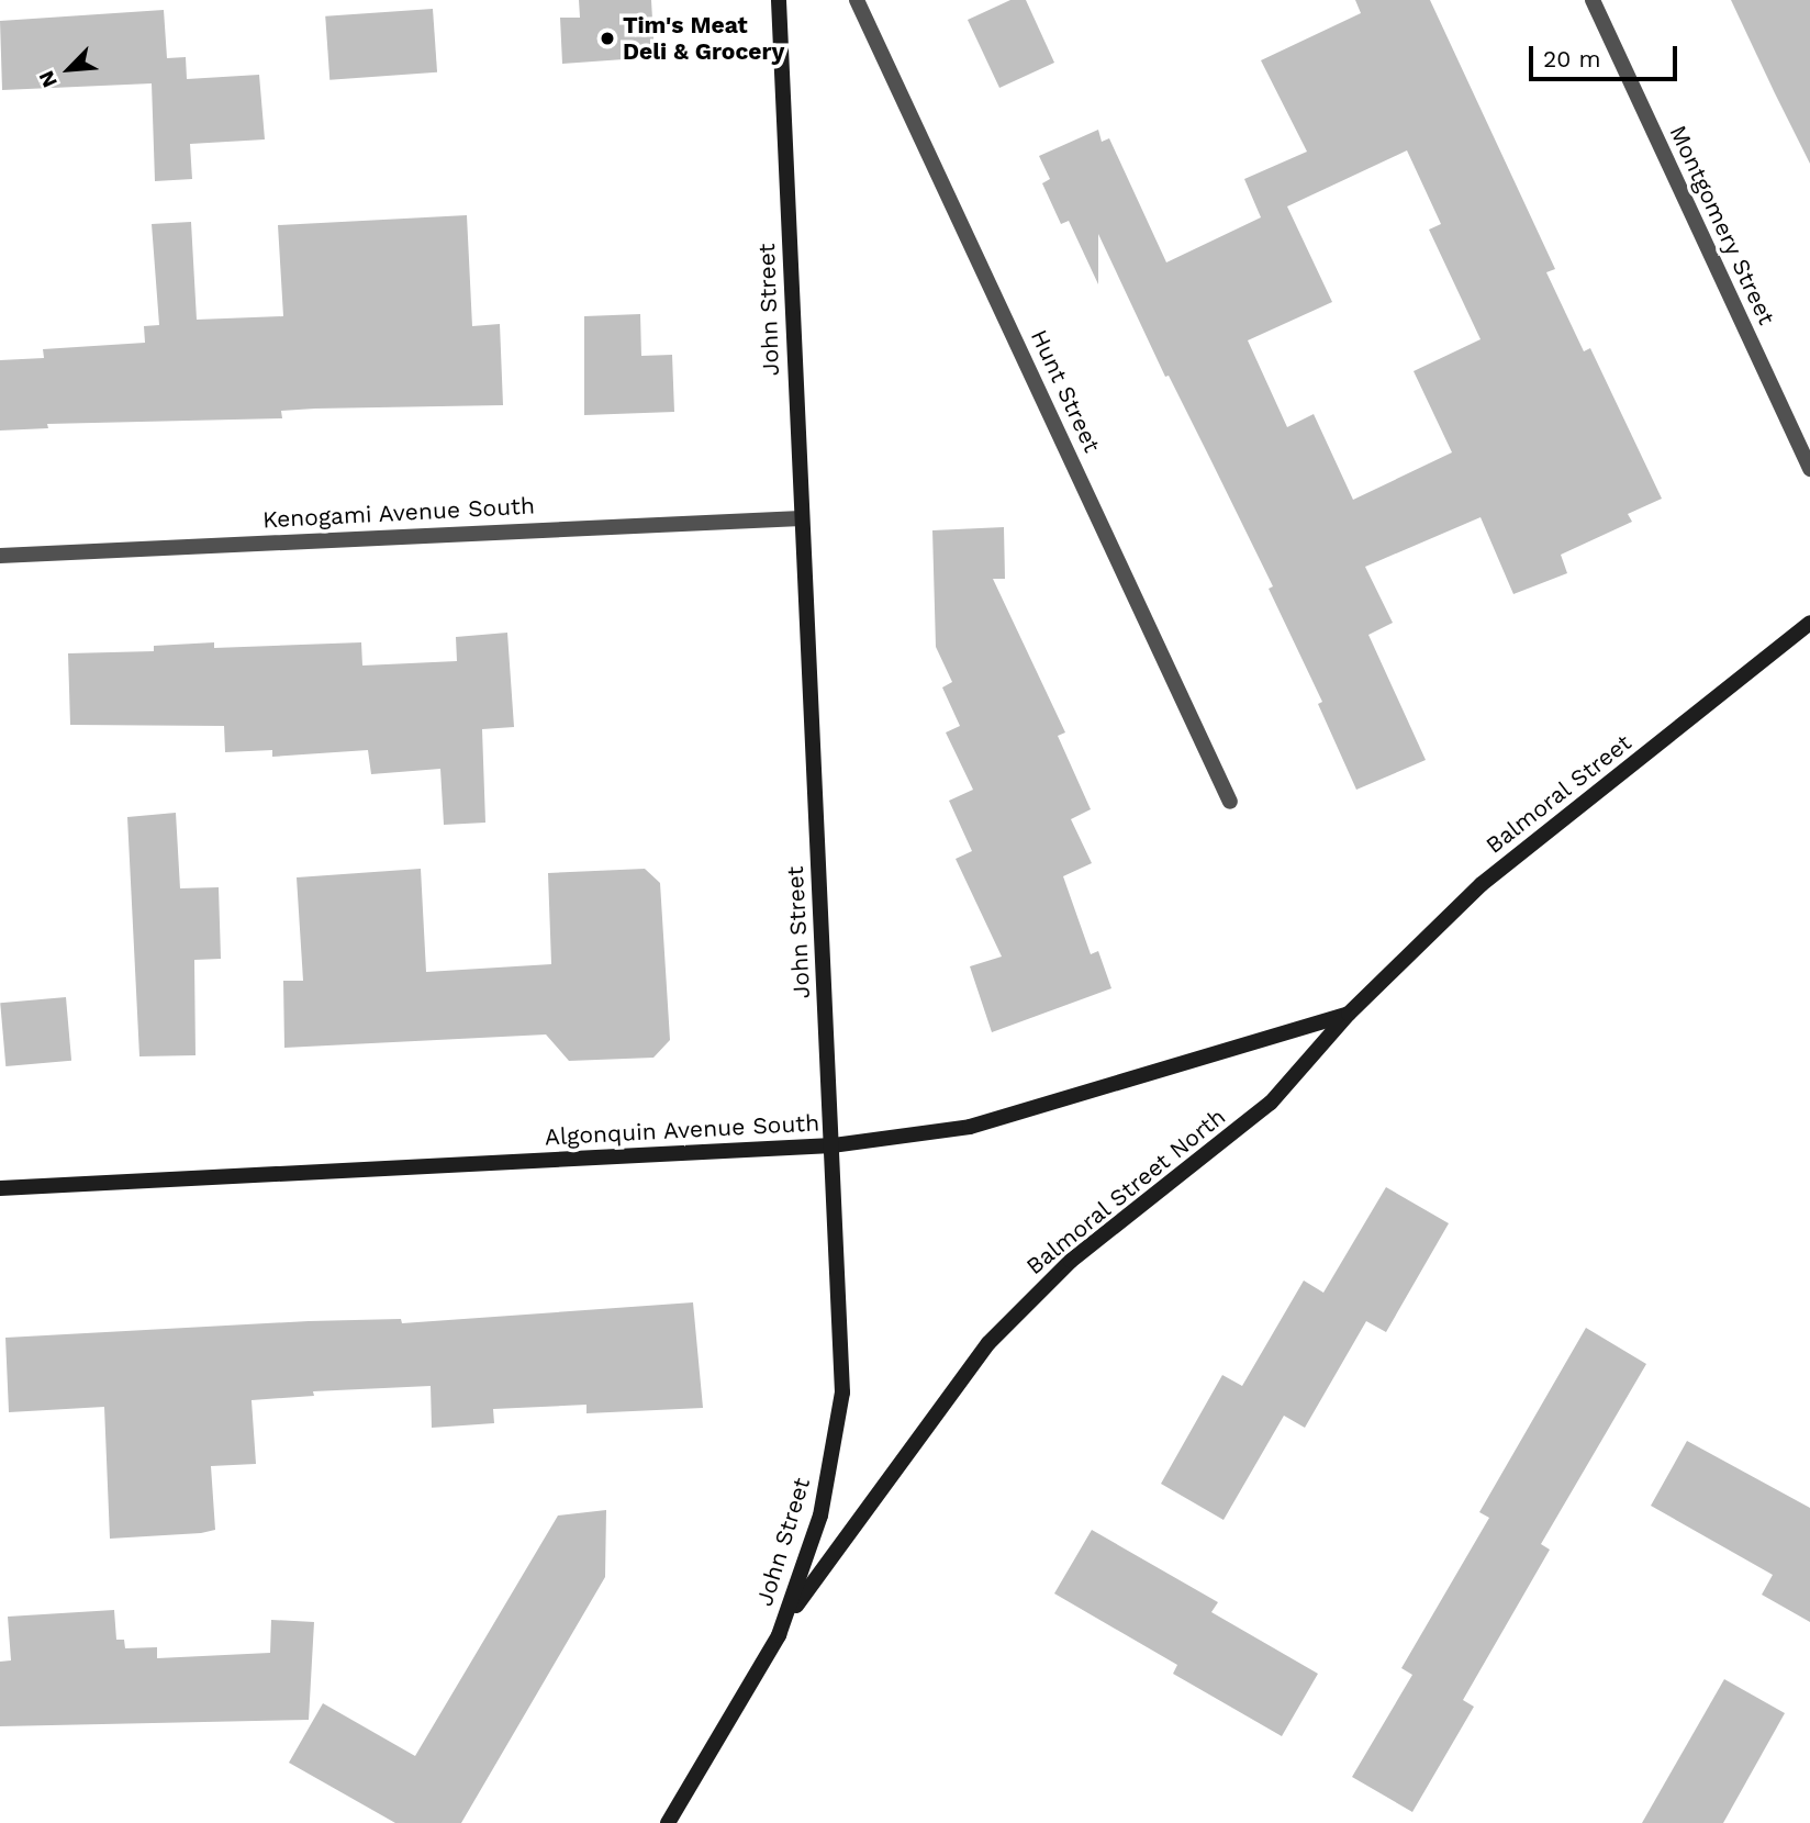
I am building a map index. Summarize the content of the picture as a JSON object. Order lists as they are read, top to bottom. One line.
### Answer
{"streets":{"main road":["John Street","Balmoral Street","Algonquin Avenue South","Balmoral Street North"],"street":["Montgomery Street","Hunt Street","Kenogami Avenue South"]},"crossings":[["John Street","Kenogami Avenue South"],["John Street","Algonquin Avenue South"],["John Street","Balmoral Street North"],["Balmoral Street","Algonquin Avenue South"],["Balmoral Street","Balmoral Street North"],["Algonquin Avenue South","Balmoral Street North"]],"places":["Tim's Meat Deli & Grocery"],"scale_bar":"20 m","north":"bottom left"}
